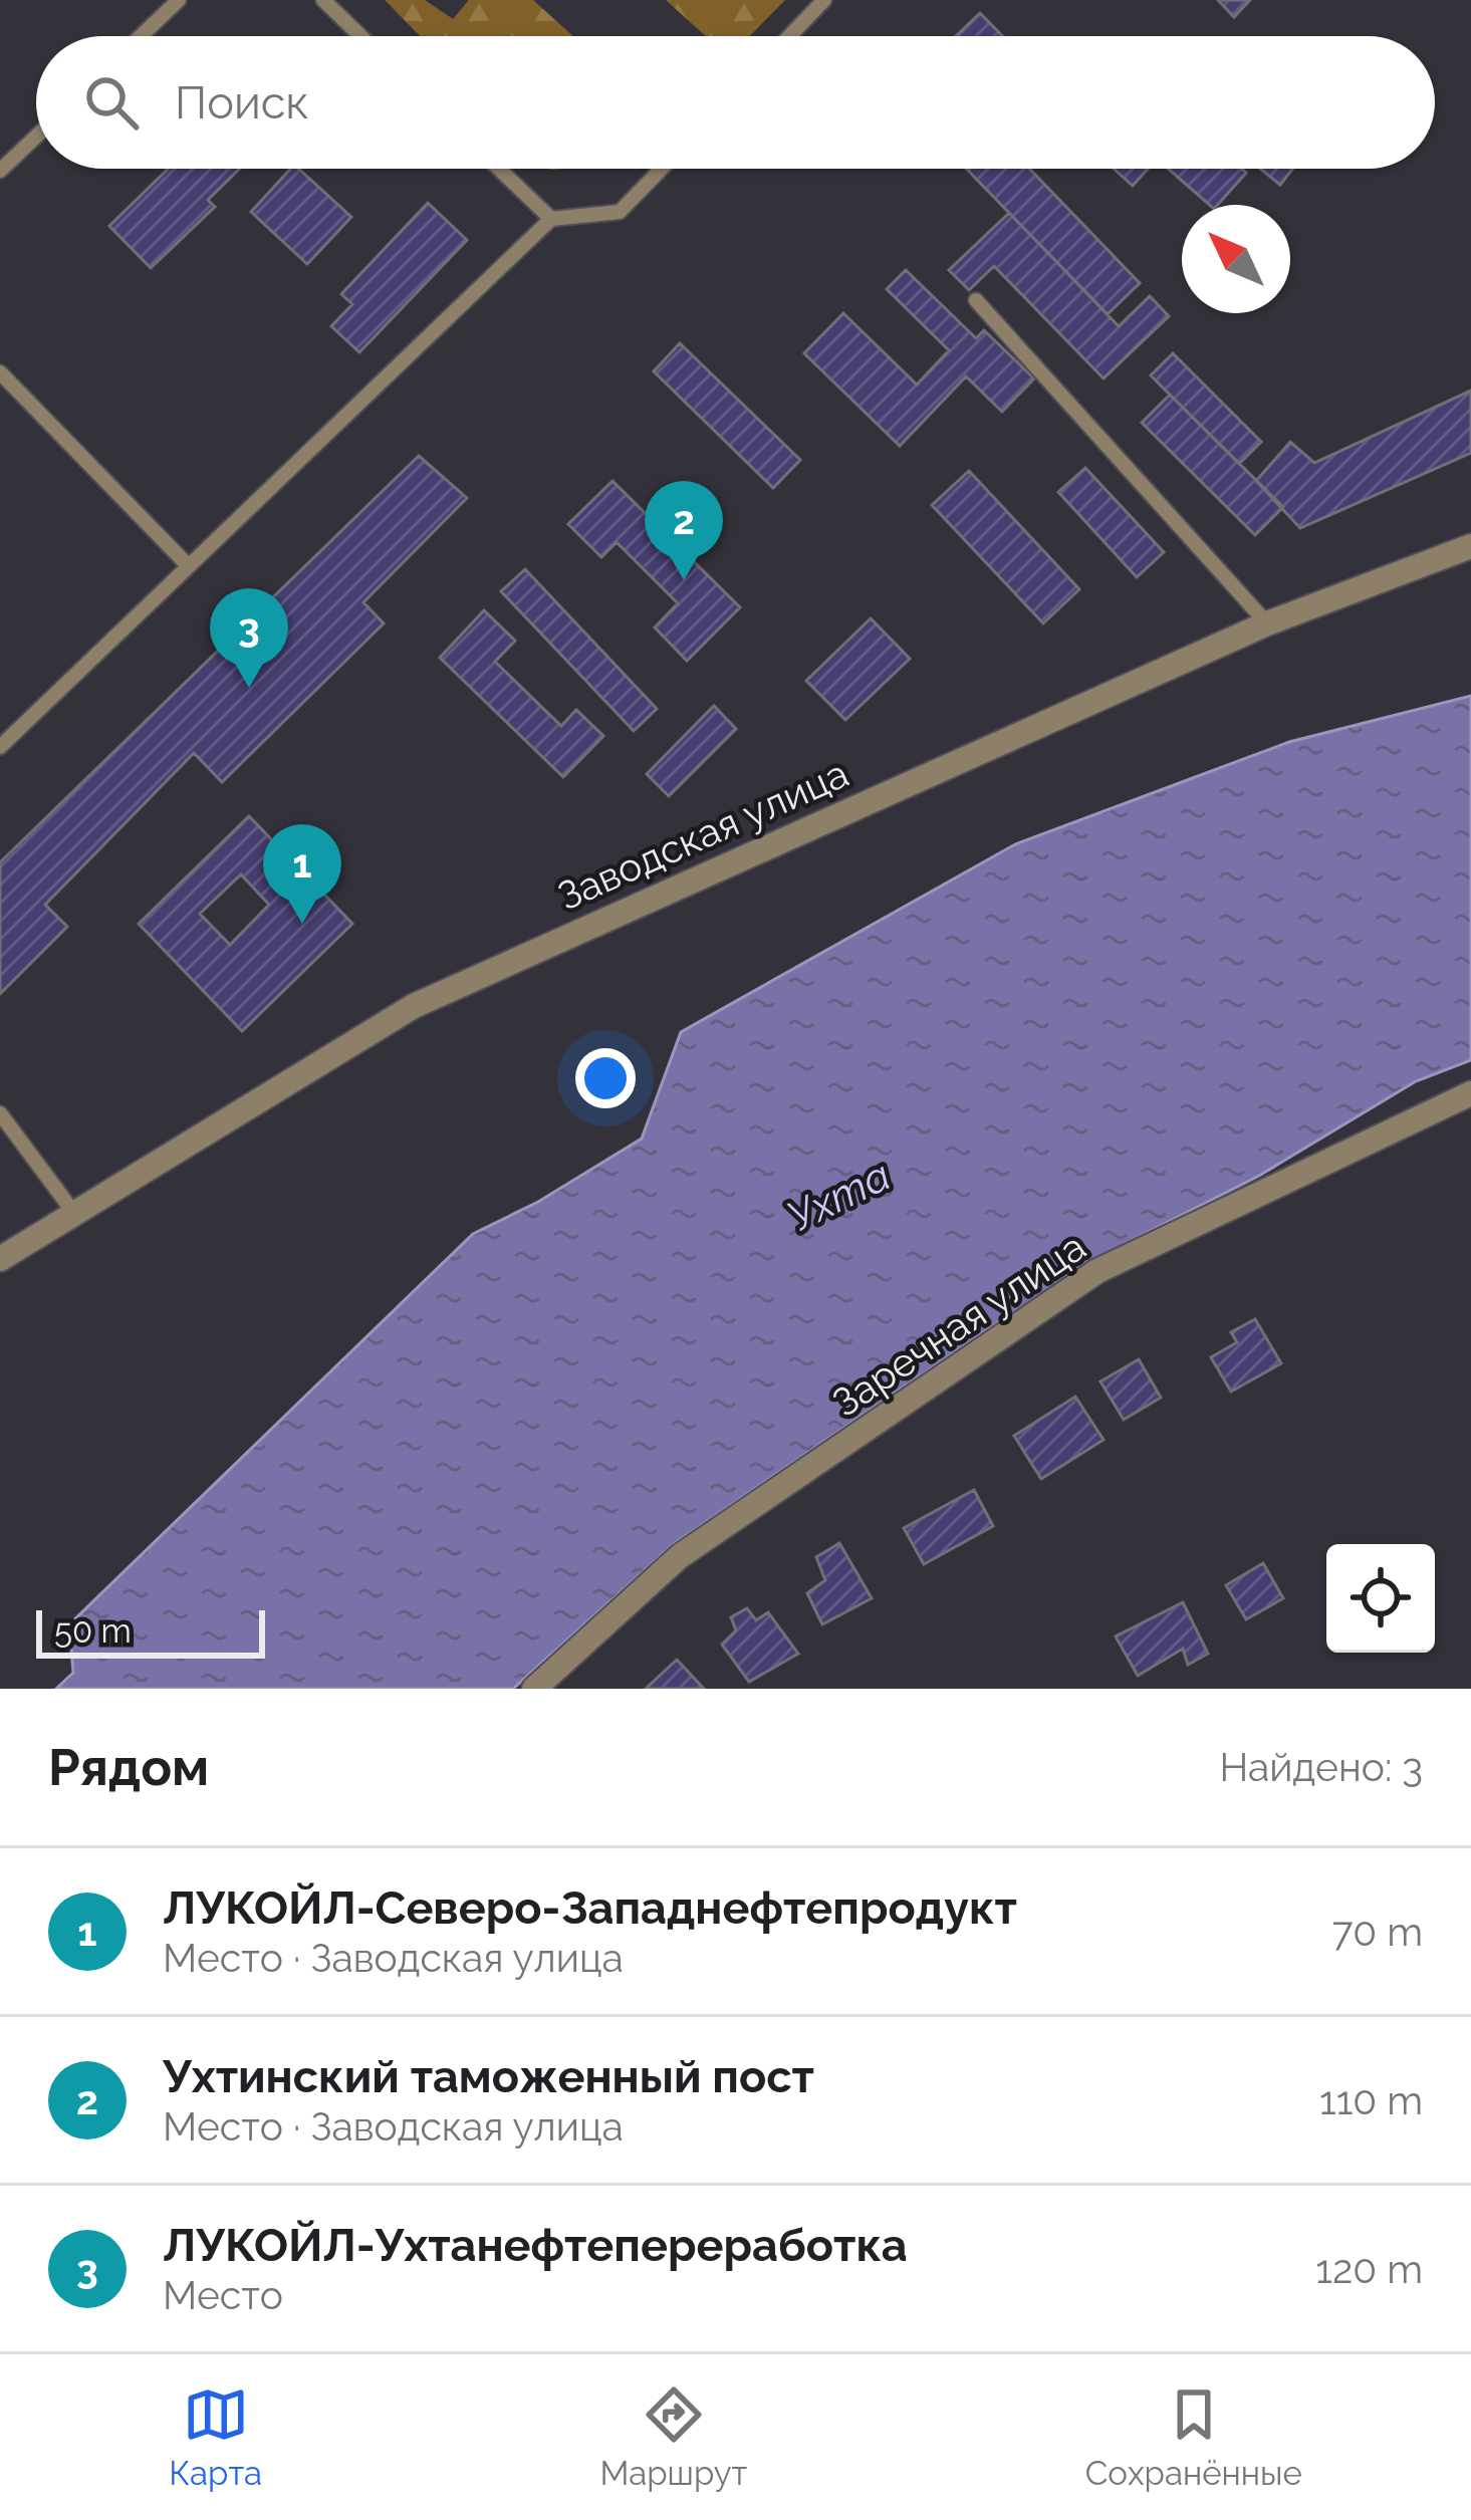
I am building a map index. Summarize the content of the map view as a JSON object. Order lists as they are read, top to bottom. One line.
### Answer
{"streets":{"street":["Заводская улица","Заречная улица"]},"water":["Ухта"],"scale_bar":"50 m","north":"top left","page":{"search":"Поиск","pins":["2","3","1"],"scale":"50 m","heading":["Рядом","Найдено: 3"],"list":[{"mark":"1","name":"ЛУКОЙЛ-Северо-Западнефтепродукт","note":"Место · Заводская улица","value":"70 m"},{"mark":"2","name":"Ухтинский таможенный пост","note":"Место · Заводская улица","value":"110 m"},{"mark":"3","name":"ЛУКОЙЛ-Ухтанефтепереработка","note":"Место","value":"120 m"}],"nav":["Карта","Маршрут","Сохранённые"]}}
